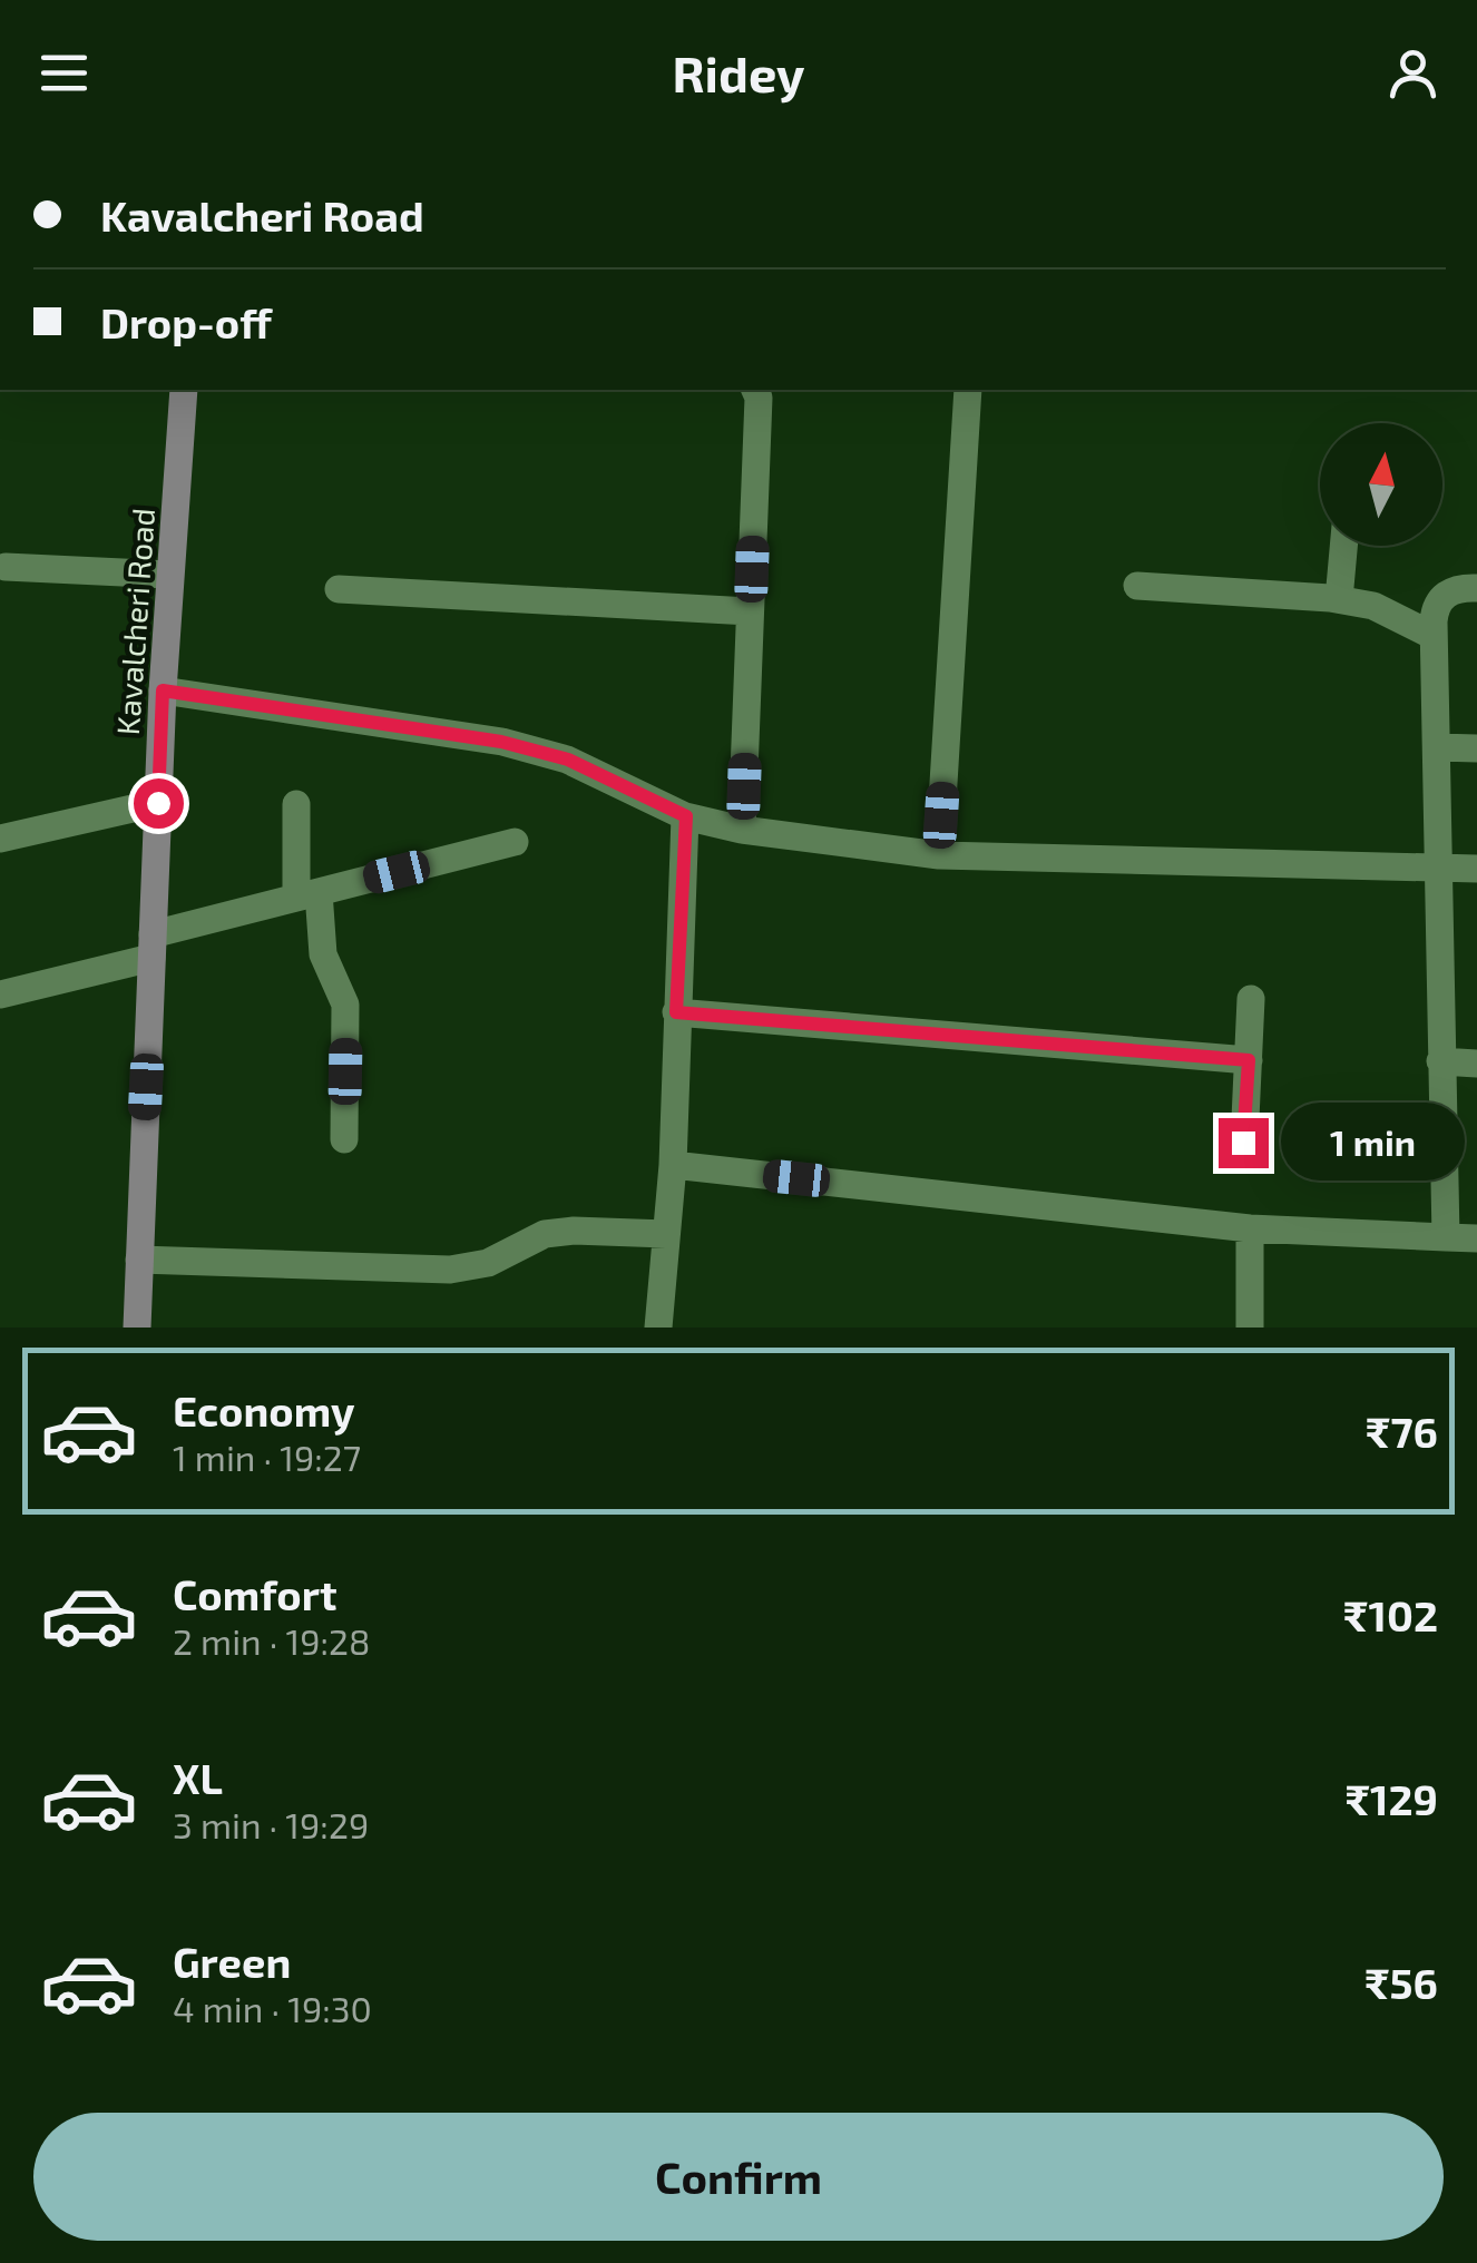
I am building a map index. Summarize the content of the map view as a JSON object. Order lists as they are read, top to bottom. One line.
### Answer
{"streets":{"street":["Kavalcheri Road"]},"north":"top","page":{"header":"Ridey","banner":["Kavalcheri Road","Drop-off"],"bubble":"1 min","list":[{"name":"Economy","note":"1 min · 19:27","value":"₹76"},{"name":"Comfort","note":"2 min · 19:28","value":"₹102"},{"name":"XL","note":"3 min · 19:29","value":"₹129"},{"name":"Green","note":"4 min · 19:30","value":"₹56"}],"buttons":"Confirm"}}
